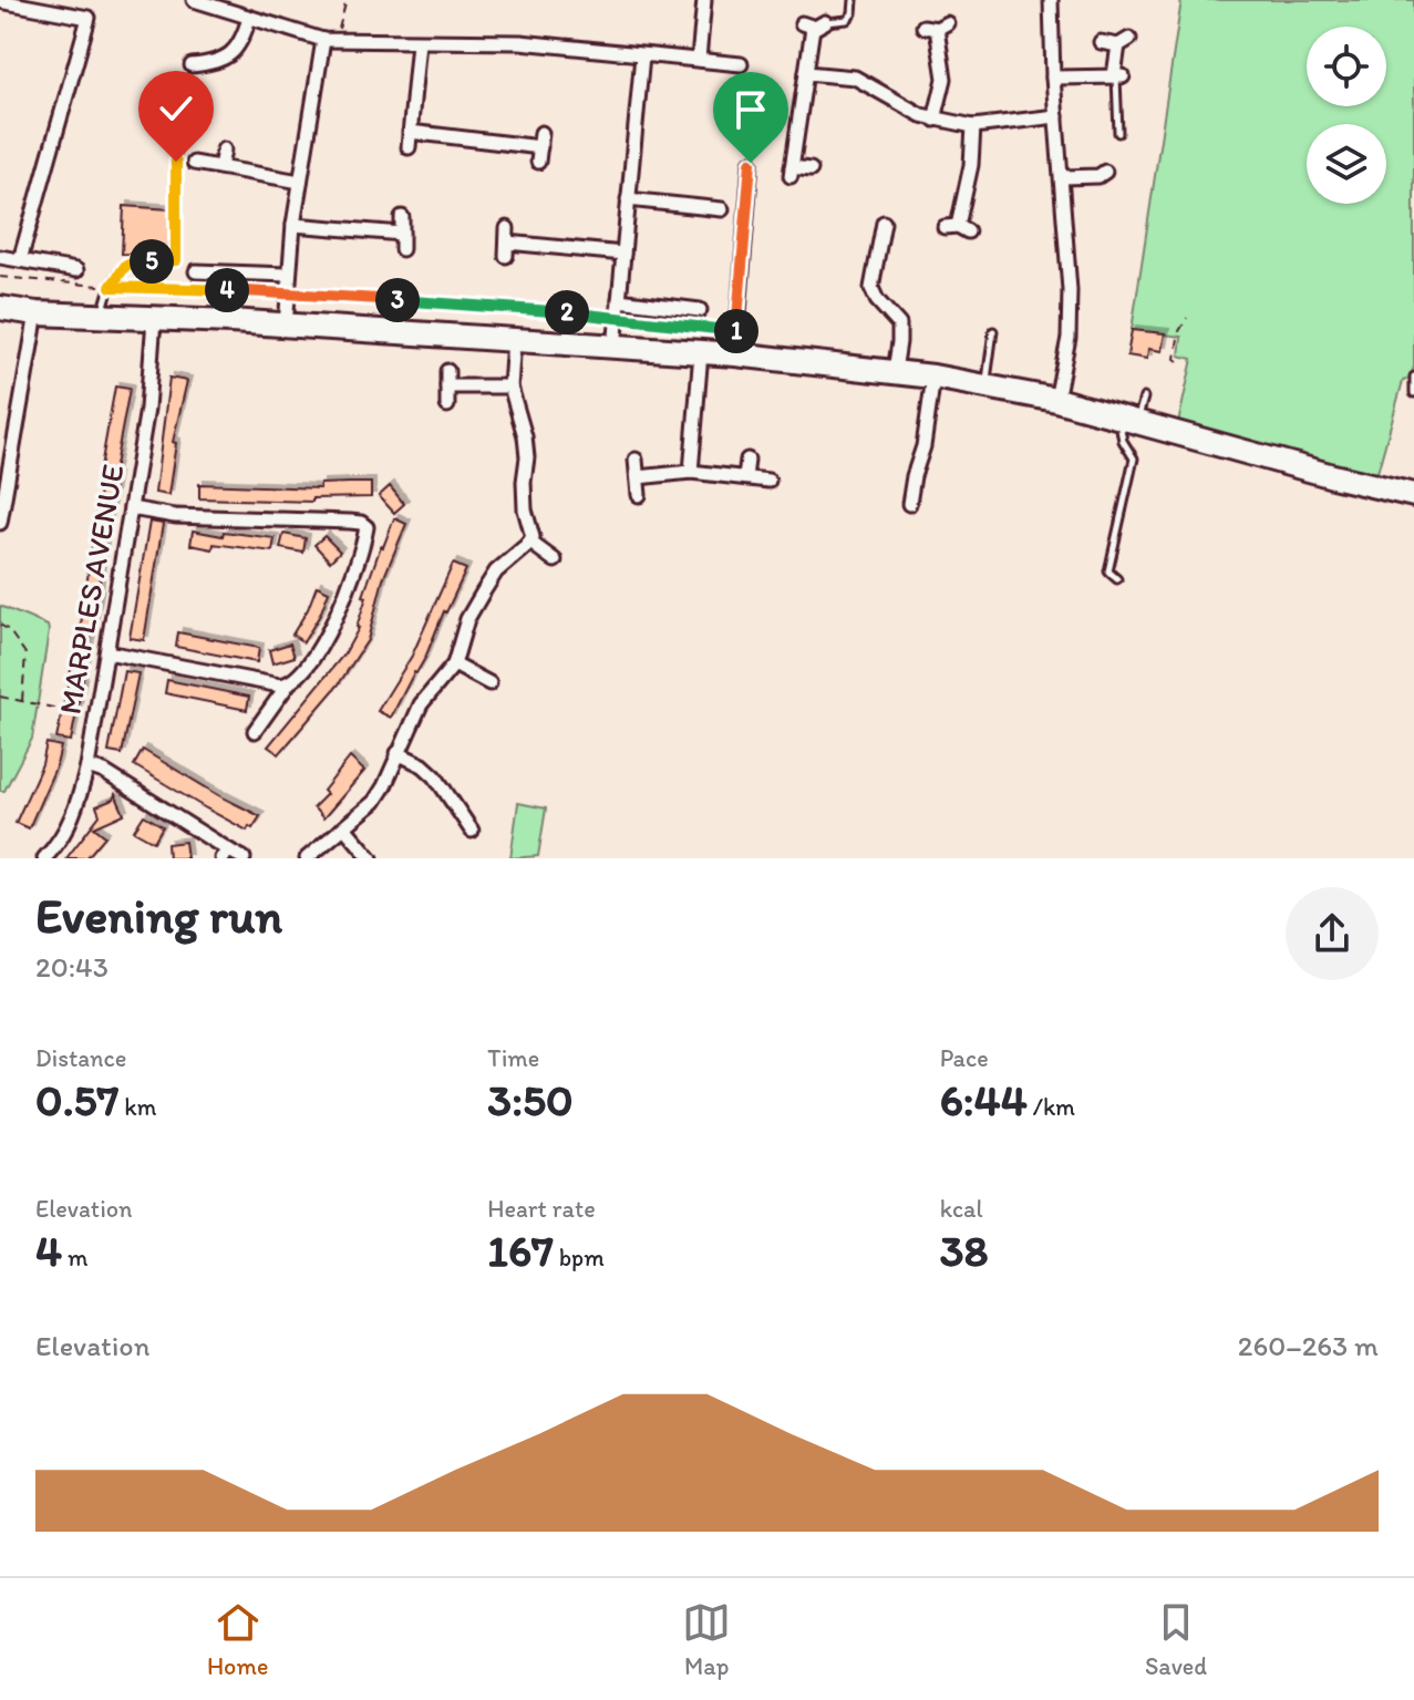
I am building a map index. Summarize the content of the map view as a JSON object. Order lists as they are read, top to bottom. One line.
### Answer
{"streets":{"street":["MARPLES AVENUE"]},"page":{"pins":["5","4","3","2","1"],"heading":["Evening run","20:43"],"stats":[["Distance","0.57 km"],["Time","3:50"],["Pace","6:44 /km"],["Elevation","4 m"],["Heart rate","167 bpm"],["kcal","38"]],"chart":["Elevation","260–263 m"],"tabs":["Home","Map","Saved"]}}
